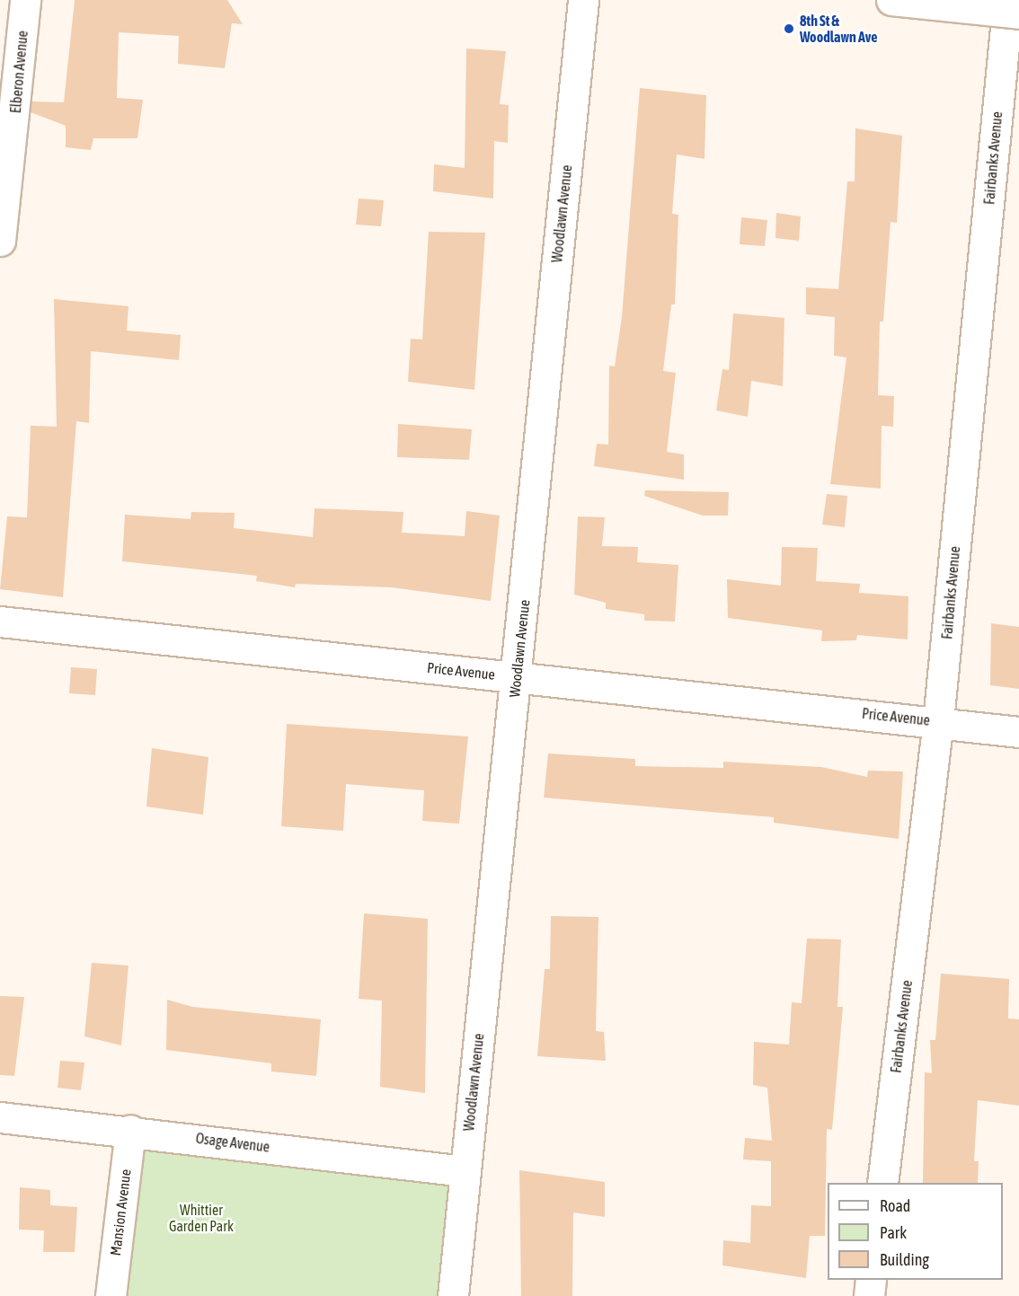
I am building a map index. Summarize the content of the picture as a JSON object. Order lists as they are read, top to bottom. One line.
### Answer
{"streets":{"street":["Elberon Avenue","Fairbanks Avenue","Woodlawn Avenue","Price Avenue","Osage Avenue","Mansion Avenue"]},"crossings":[["Fairbanks Avenue","Price Avenue"],["Woodlawn Avenue","Price Avenue"],["Woodlawn Avenue","Osage Avenue"],["Osage Avenue","Mansion Avenue"]],"parks":["Whittier Garden Park"],"places":["8th St & Woodlawn Ave"],"legend":["Road","Park","Building"]}
